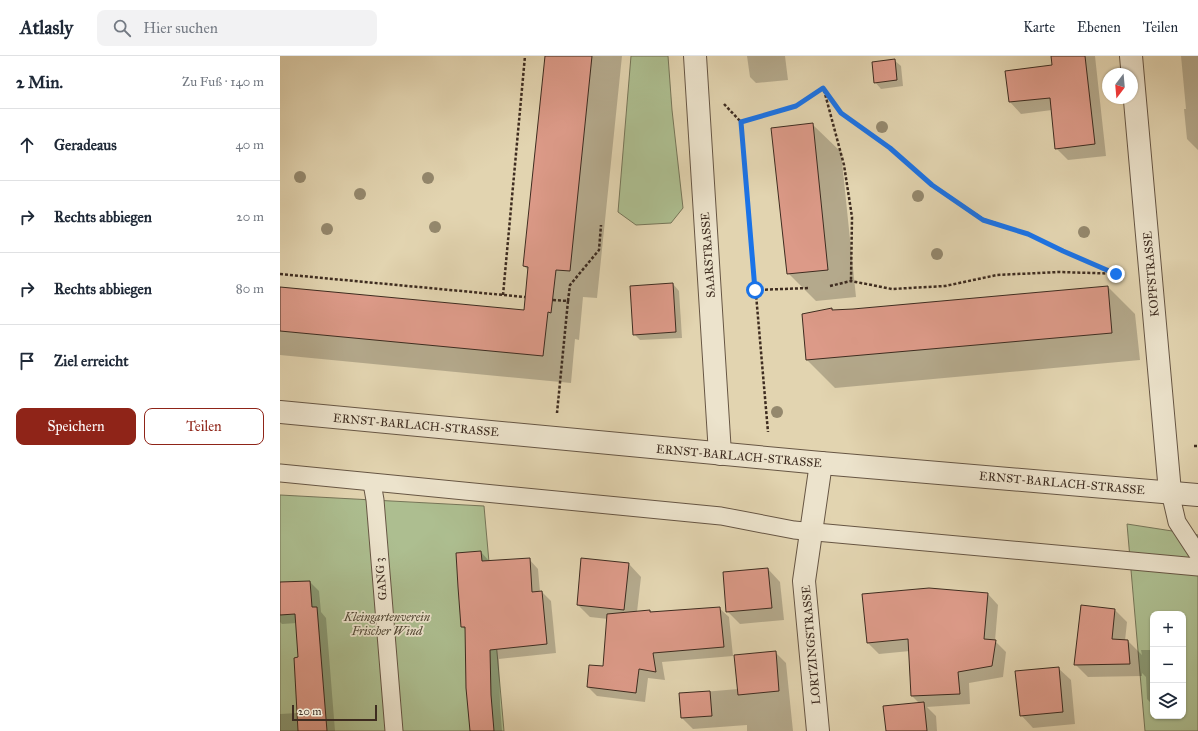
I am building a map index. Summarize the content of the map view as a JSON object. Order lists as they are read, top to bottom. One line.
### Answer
{"streets":{"street":["SAARSTRASSE","KOPFSTRASSE","ERNST-BARLACH-STRASSE","LORTZINGSTRASSE"],"lane":["GANG 3"]},"crossings":[["SAARSTRASSE","ERNST-BARLACH-STRASSE"],["KOPFSTRASSE","ERNST-BARLACH-STRASSE"],["ERNST-BARLACH-STRASSE","LORTZINGSTRASSE"]],"parks":["Kleingartenverein Frischer Wind"],"scale_bar":"20 m","north":"bottom","page":{"header":"Atlasly","search":"Hier suchen","nav":["Karte","Ebenen","Teilen"],"heading":["2 Min.","Zu Fuß · 140 m"],"list":[["Geradeaus","40 m"],["Rechts abbiegen","20 m"],["Rechts abbiegen","80 m"],"Ziel erreicht"],"buttons":["Speichern","Teilen"],"map_buttons":["+","−"],"scale":"20 m"}}
